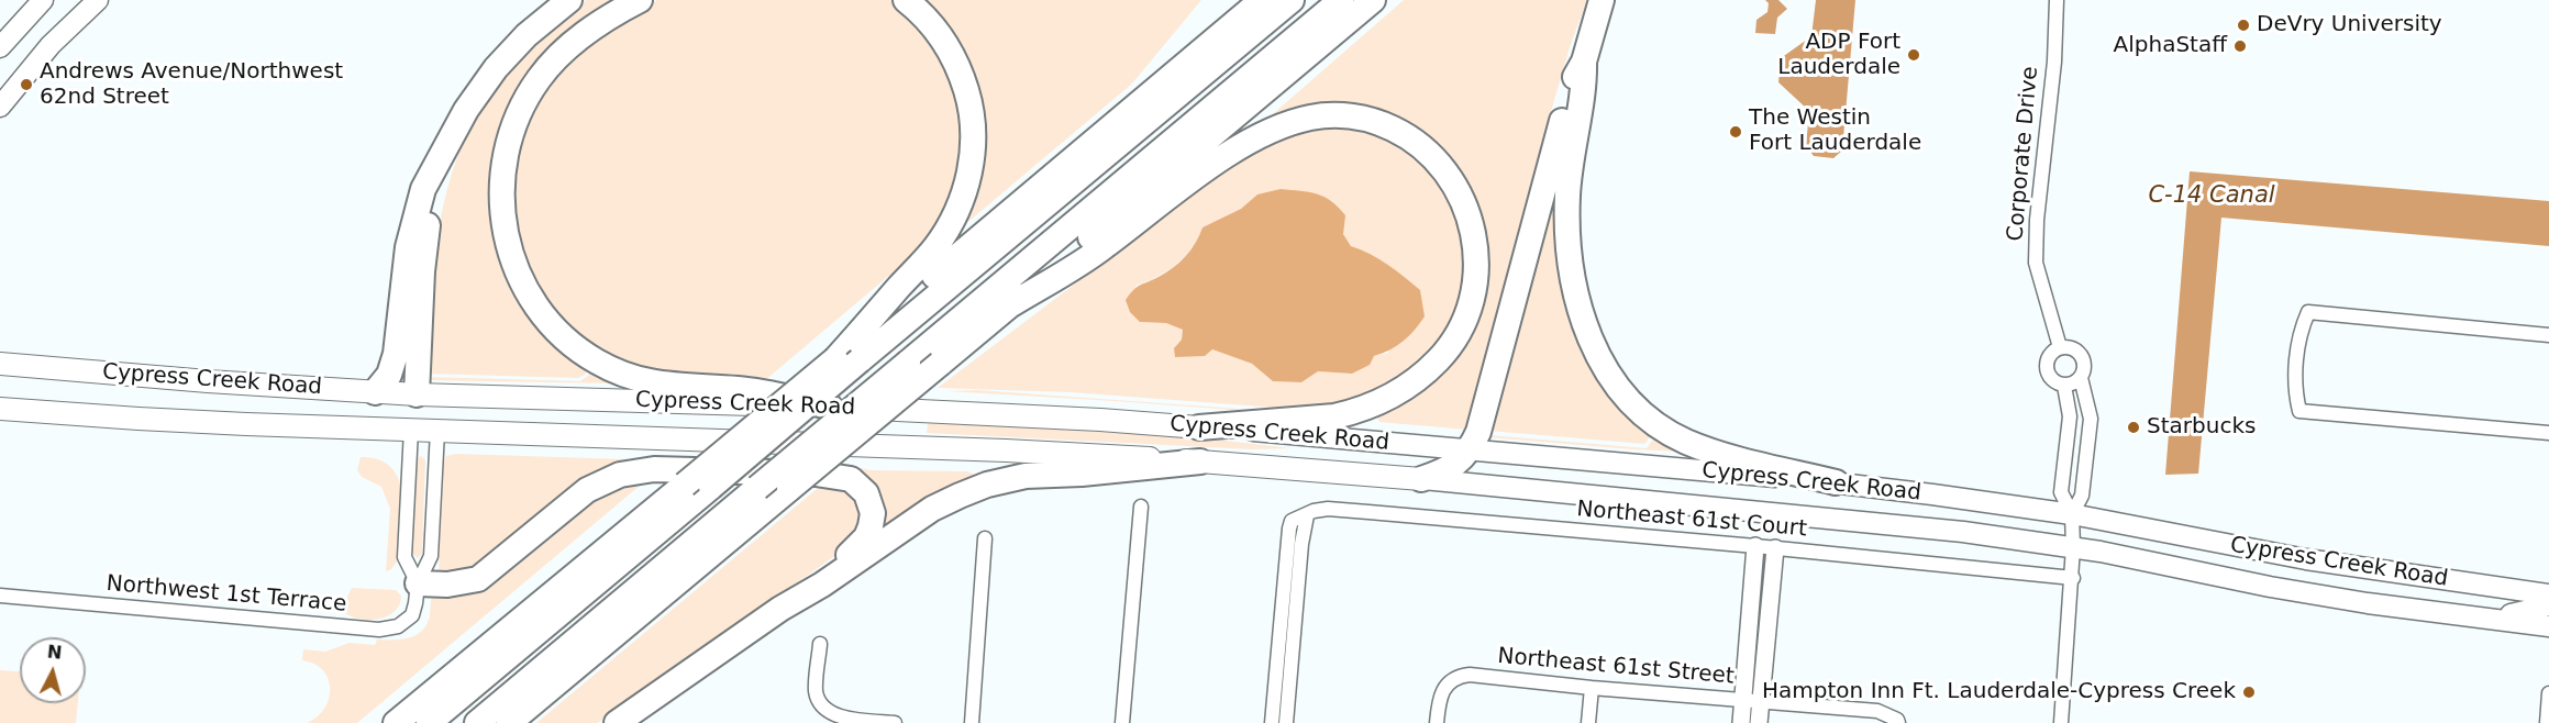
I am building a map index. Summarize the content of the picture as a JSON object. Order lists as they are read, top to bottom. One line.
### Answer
{"streets":{"main road":["Cypress Creek Road"],"street":["Corporate Drive","Northeast 61st Court","Northwest 1st Terrace","Northeast 61st Street"]},"crossings":[["Cypress Creek Road","Northwest 1st Terrace"]],"water":["C-14 Canal"],"places":["DeVry University","AlphaStaff","ADP Fort Lauderdale","Andrews Avenue/Northwest 62nd Street","The Westin Fort Lauderdale","Starbucks","Hampton Inn Ft. Lauderdale-Cypress Creek"],"north":"top"}
